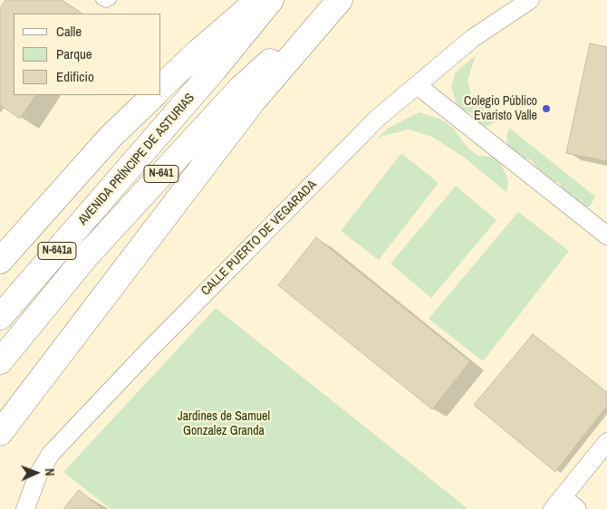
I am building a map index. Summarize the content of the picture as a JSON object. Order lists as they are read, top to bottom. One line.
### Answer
{"streets":{"highway":["AVENIDA PRÍNCIPE DE ASTURIAS","N-641","N-641a"],"street":["CALLE PUERTO DE VEGARADA"]},"parks":["Jardines de Samuel Gonzalez Granda"],"places":["Colegio Público Evaristo Valle"],"legend":["Calle","Parque","Edificio"],"north":"right"}
